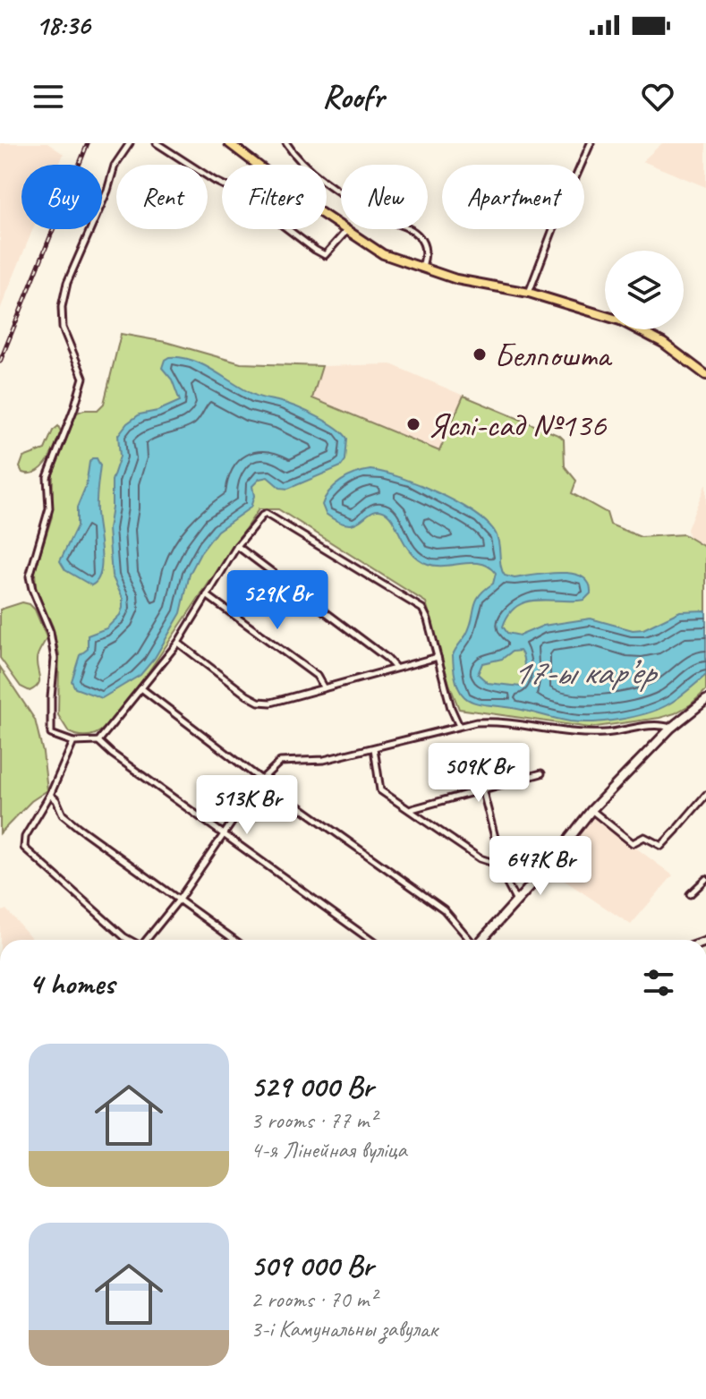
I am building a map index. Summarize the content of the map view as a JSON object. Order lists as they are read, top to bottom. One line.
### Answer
{"water":["17-ы кар’ер"],"places":["Белпошта","Яслі-сад №136"],"page":{"status":"18:36","header":"Roofr","chip":["Buy","Rent","Filters","New","Apartment"],"price":["529K Br","509K Br","513K Br","647K Br"],"heading":"4 homes","list":[{"name":"529 000 Br","note":"3 rooms · 77 m² · 4-я Лінейная вуліца"},{"name":"509 000 Br","note":"2 rooms · 70 m² · 3-і Камунальны завулак"}]}}
